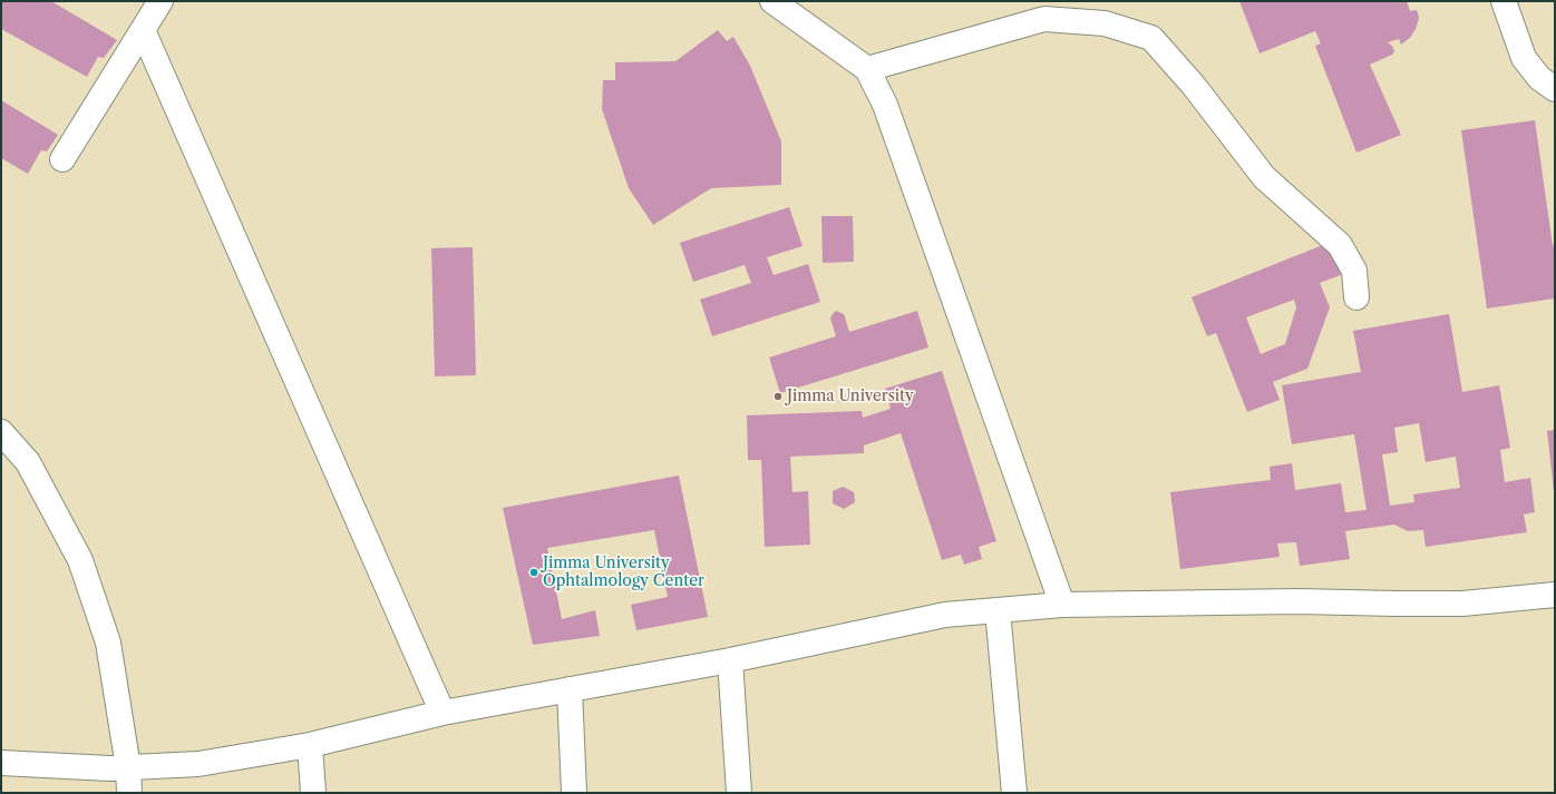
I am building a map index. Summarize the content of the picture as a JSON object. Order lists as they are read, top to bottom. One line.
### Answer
{"places":["Jimma University","Jimma University Ophtalmology Center"]}
